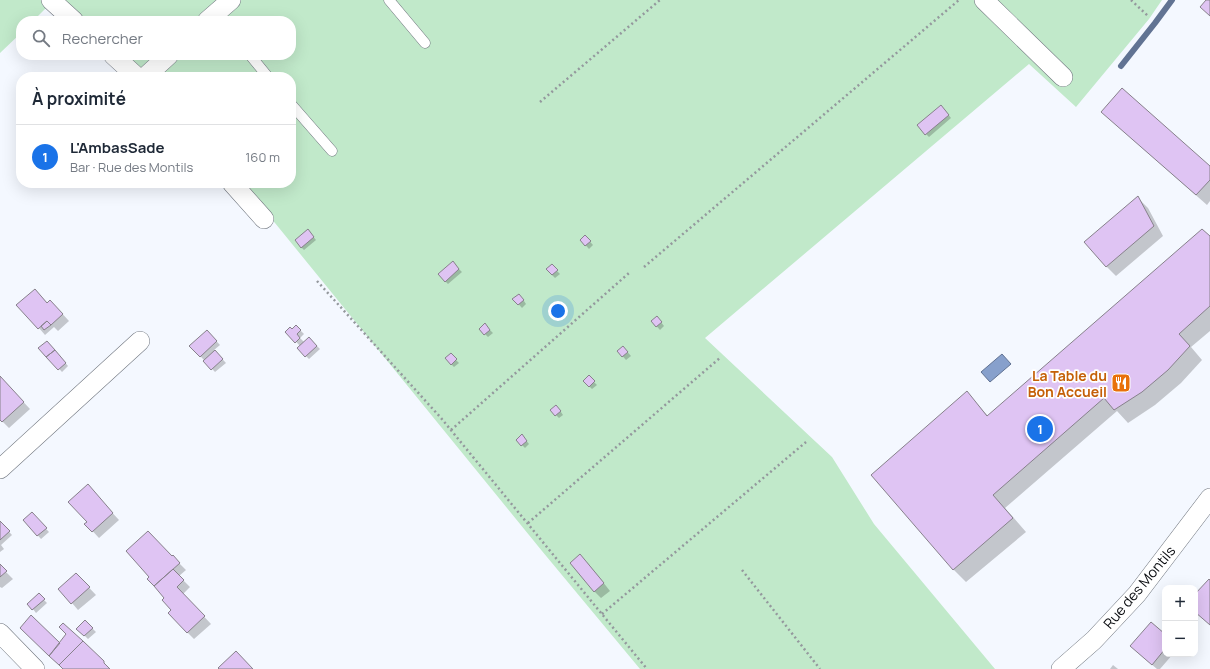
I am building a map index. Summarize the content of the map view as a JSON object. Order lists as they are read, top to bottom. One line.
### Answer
{"streets":{"street":["Rue des Montils"]},"places":{"restaurant":["La Table du Bon Accueil"]},"page":{"search":"Rechercher","heading":"À proximité","list":[{"mark":"1","name":"L'AmbasSade","note":"Bar · Rue des Montils","value":"160 m"}],"pins":"1","map_buttons":["+","−"]}}
